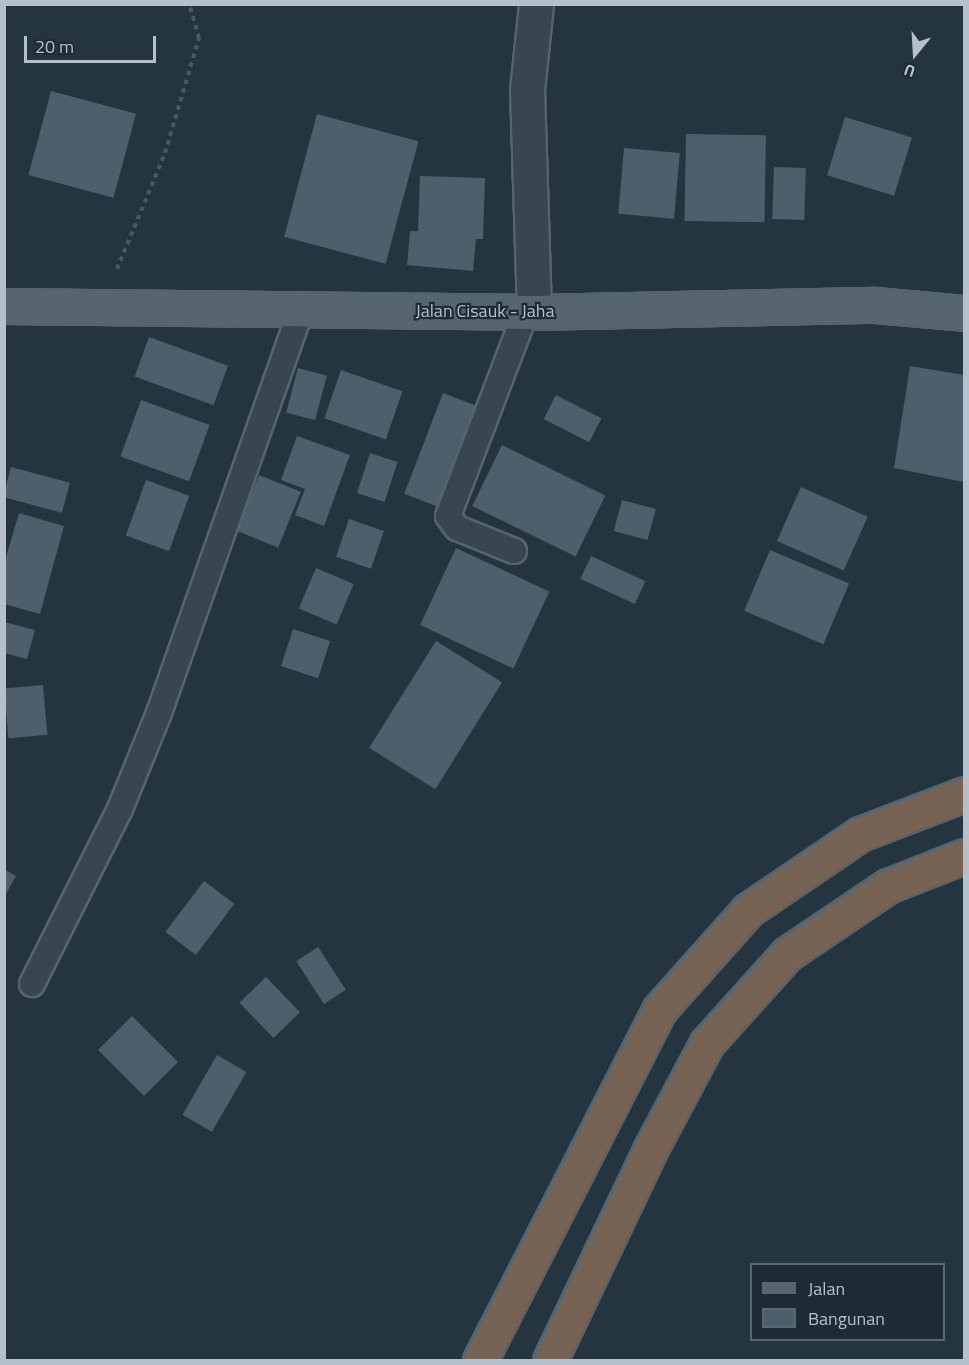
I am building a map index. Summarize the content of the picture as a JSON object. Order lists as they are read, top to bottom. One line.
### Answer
{"streets":{"main road":["Jalan Cisauk - Jaha"]},"legend":["Jalan","Bangunan"],"scale_bar":"20 m","north":"bottom"}
